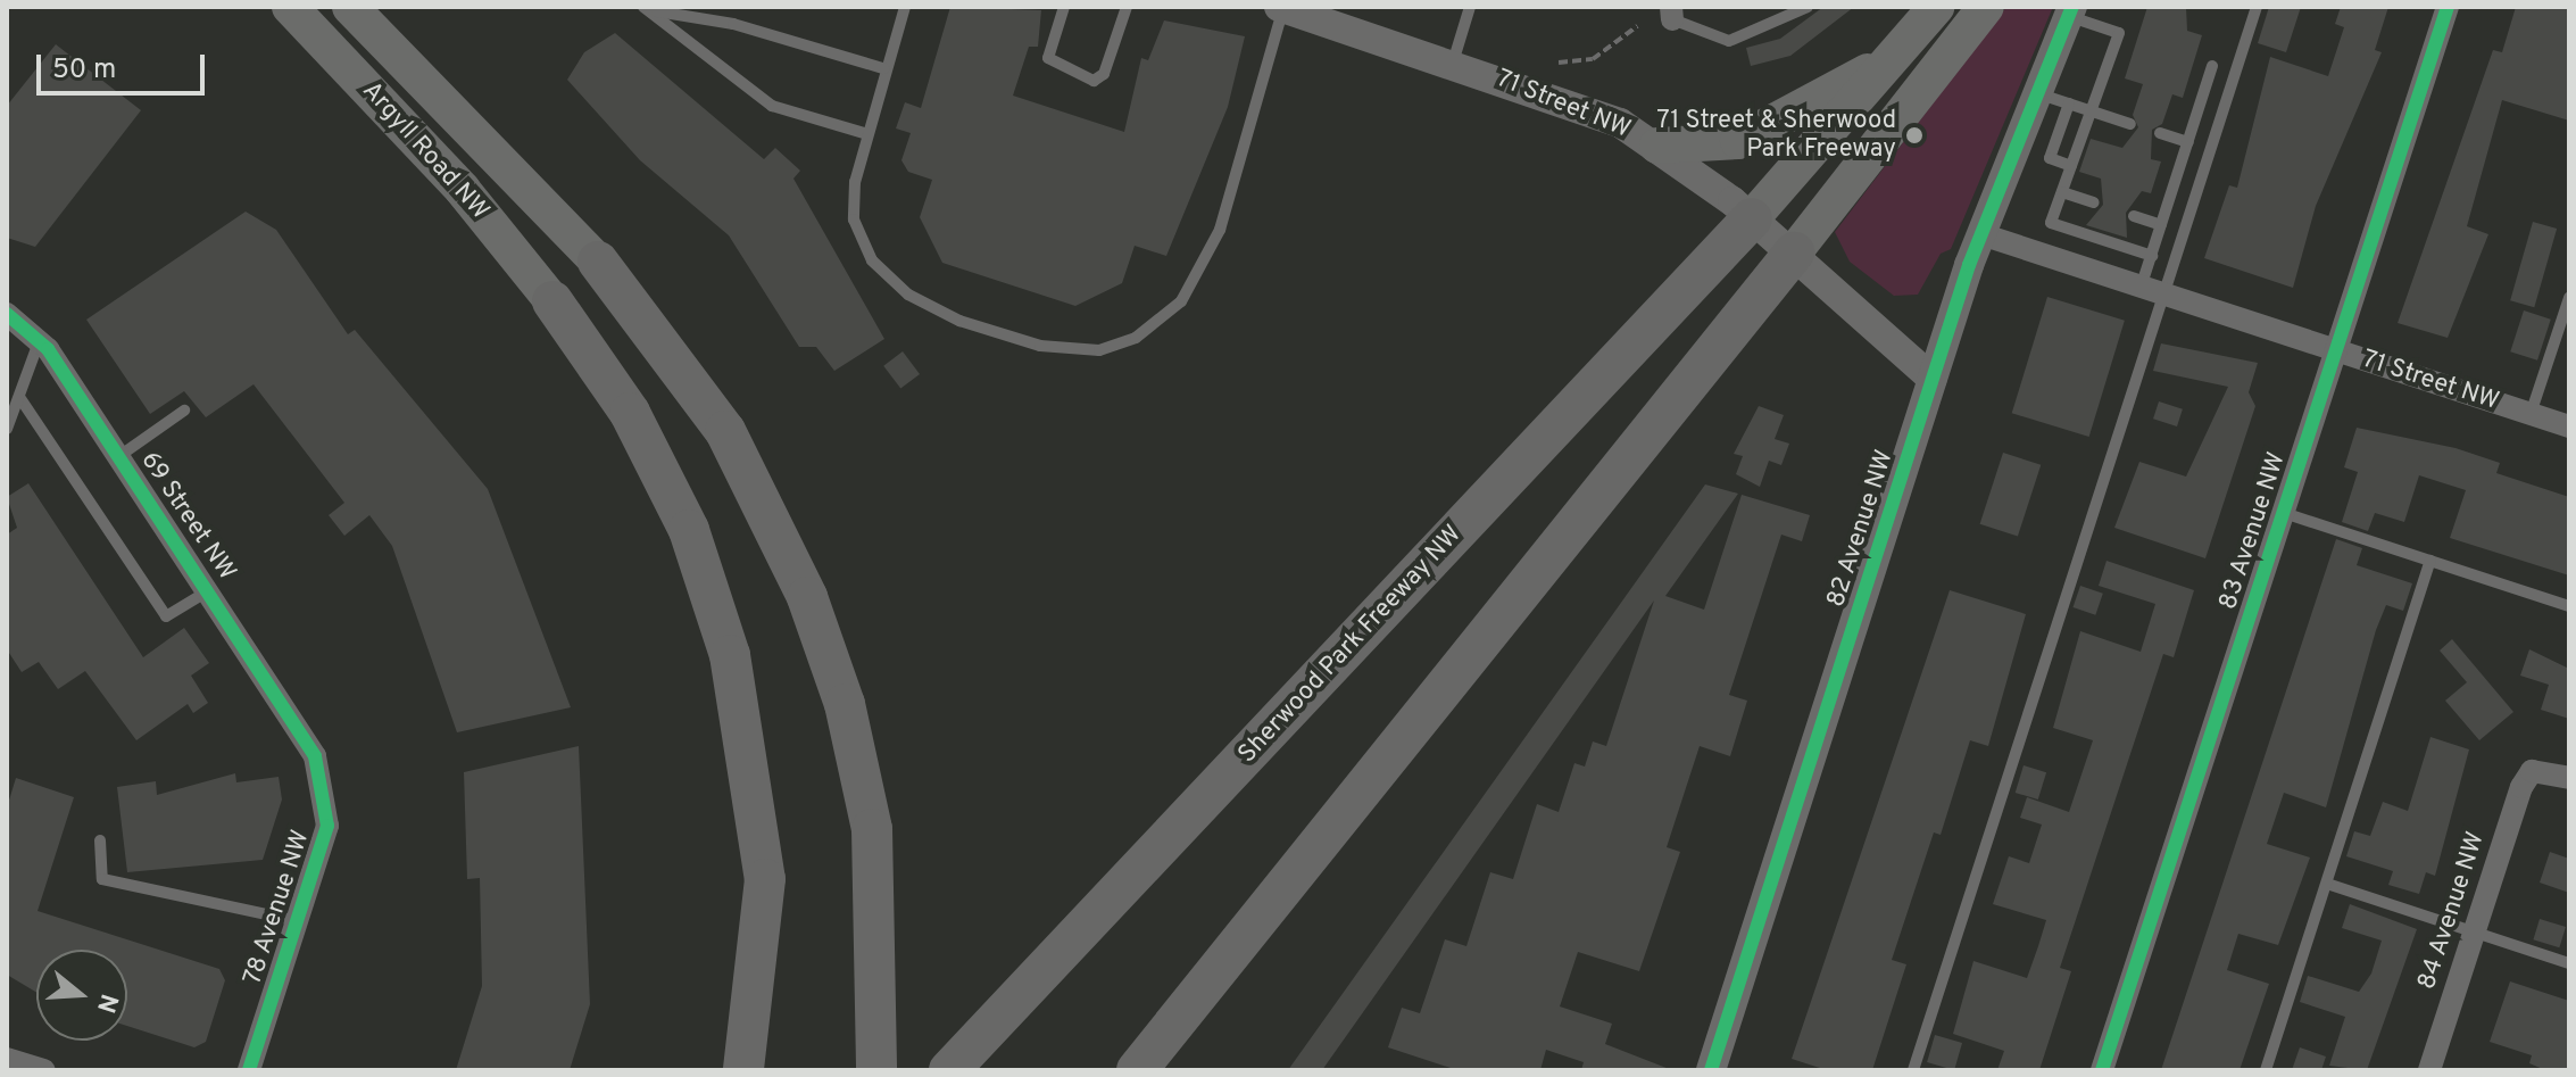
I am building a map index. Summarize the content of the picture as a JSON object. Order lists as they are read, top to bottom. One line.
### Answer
{"streets":{"highway":["Sherwood Park Freeway NW"],"main road":["Argyll Road NW"],"street":["71 Street NW","69 Street NW","82 Avenue NW","83 Avenue NW","78 Avenue NW","84 Avenue NW"]},"crossings":[["71 Street NW","82 Avenue NW"],["71 Street NW","83 Avenue NW"],["71 Street NW","Sherwood Park Freeway NW"],["69 Street NW","78 Avenue NW"]],"places":["71 Street & Sherwood Park Freeway"],"scale_bar":"50 m","north":"right"}
